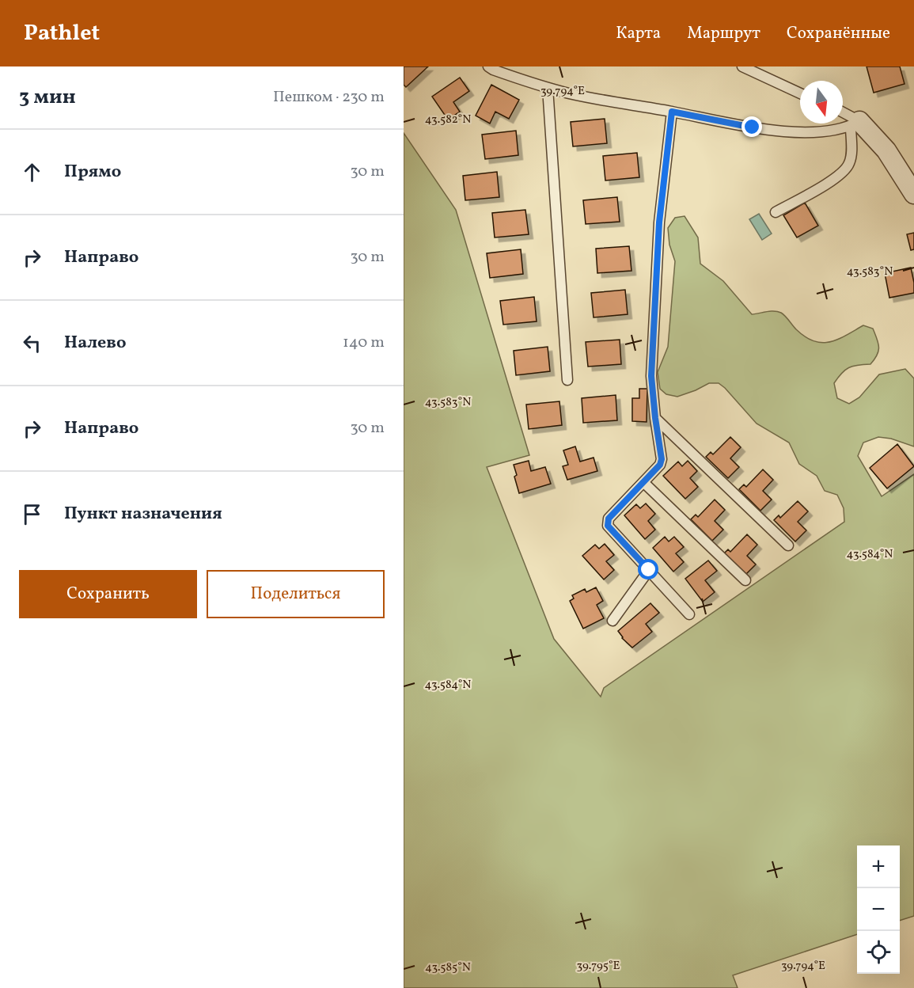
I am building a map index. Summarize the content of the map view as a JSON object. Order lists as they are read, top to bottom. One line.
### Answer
{"north":"bottom","page":{"header":"Pathlet","nav":["Карта","Маршрут","Сохранённые"],"heading":["3 мин","Пешком · 230 m"],"list":[["Прямо","30 m"],["Направо","30 m"],["Налево","140 m"],["Направо","30 m"],"Пункт назначения"],"buttons":["Сохранить","Поделиться"],"map_buttons":["+","−"]},"coordinates":["39.794°E","43.582°N","43.583°N","43.584°N","39.795°E","43.585°N"]}
